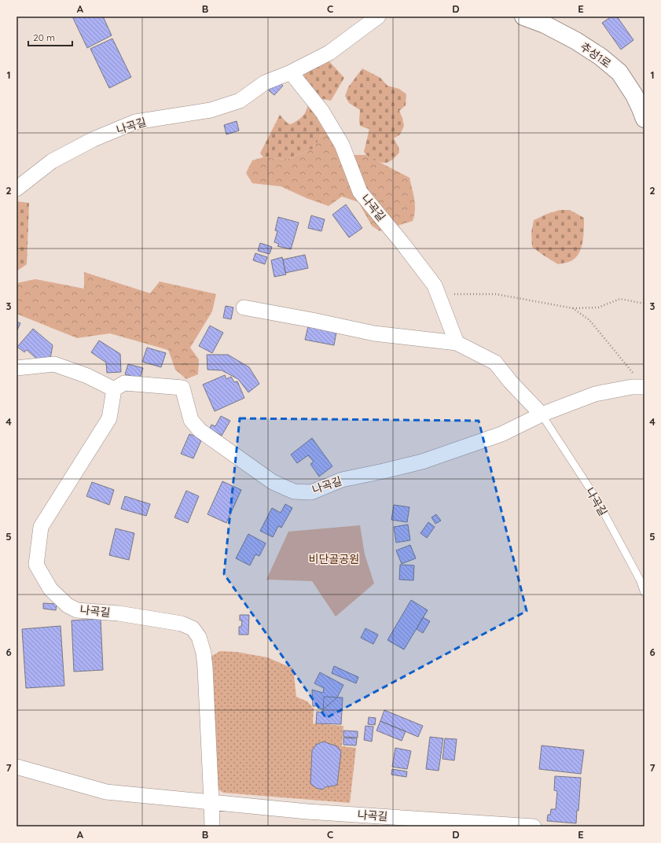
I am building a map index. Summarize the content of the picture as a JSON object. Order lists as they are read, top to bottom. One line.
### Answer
{"streets":{"street":["추성1로","나곡길"]},"parks":["비단골공원"],"scale_bar":"20 m","grid":{"columns":["A","B","C","D","E"],"rows":["1","2","3","4","5","6","7"]}}
